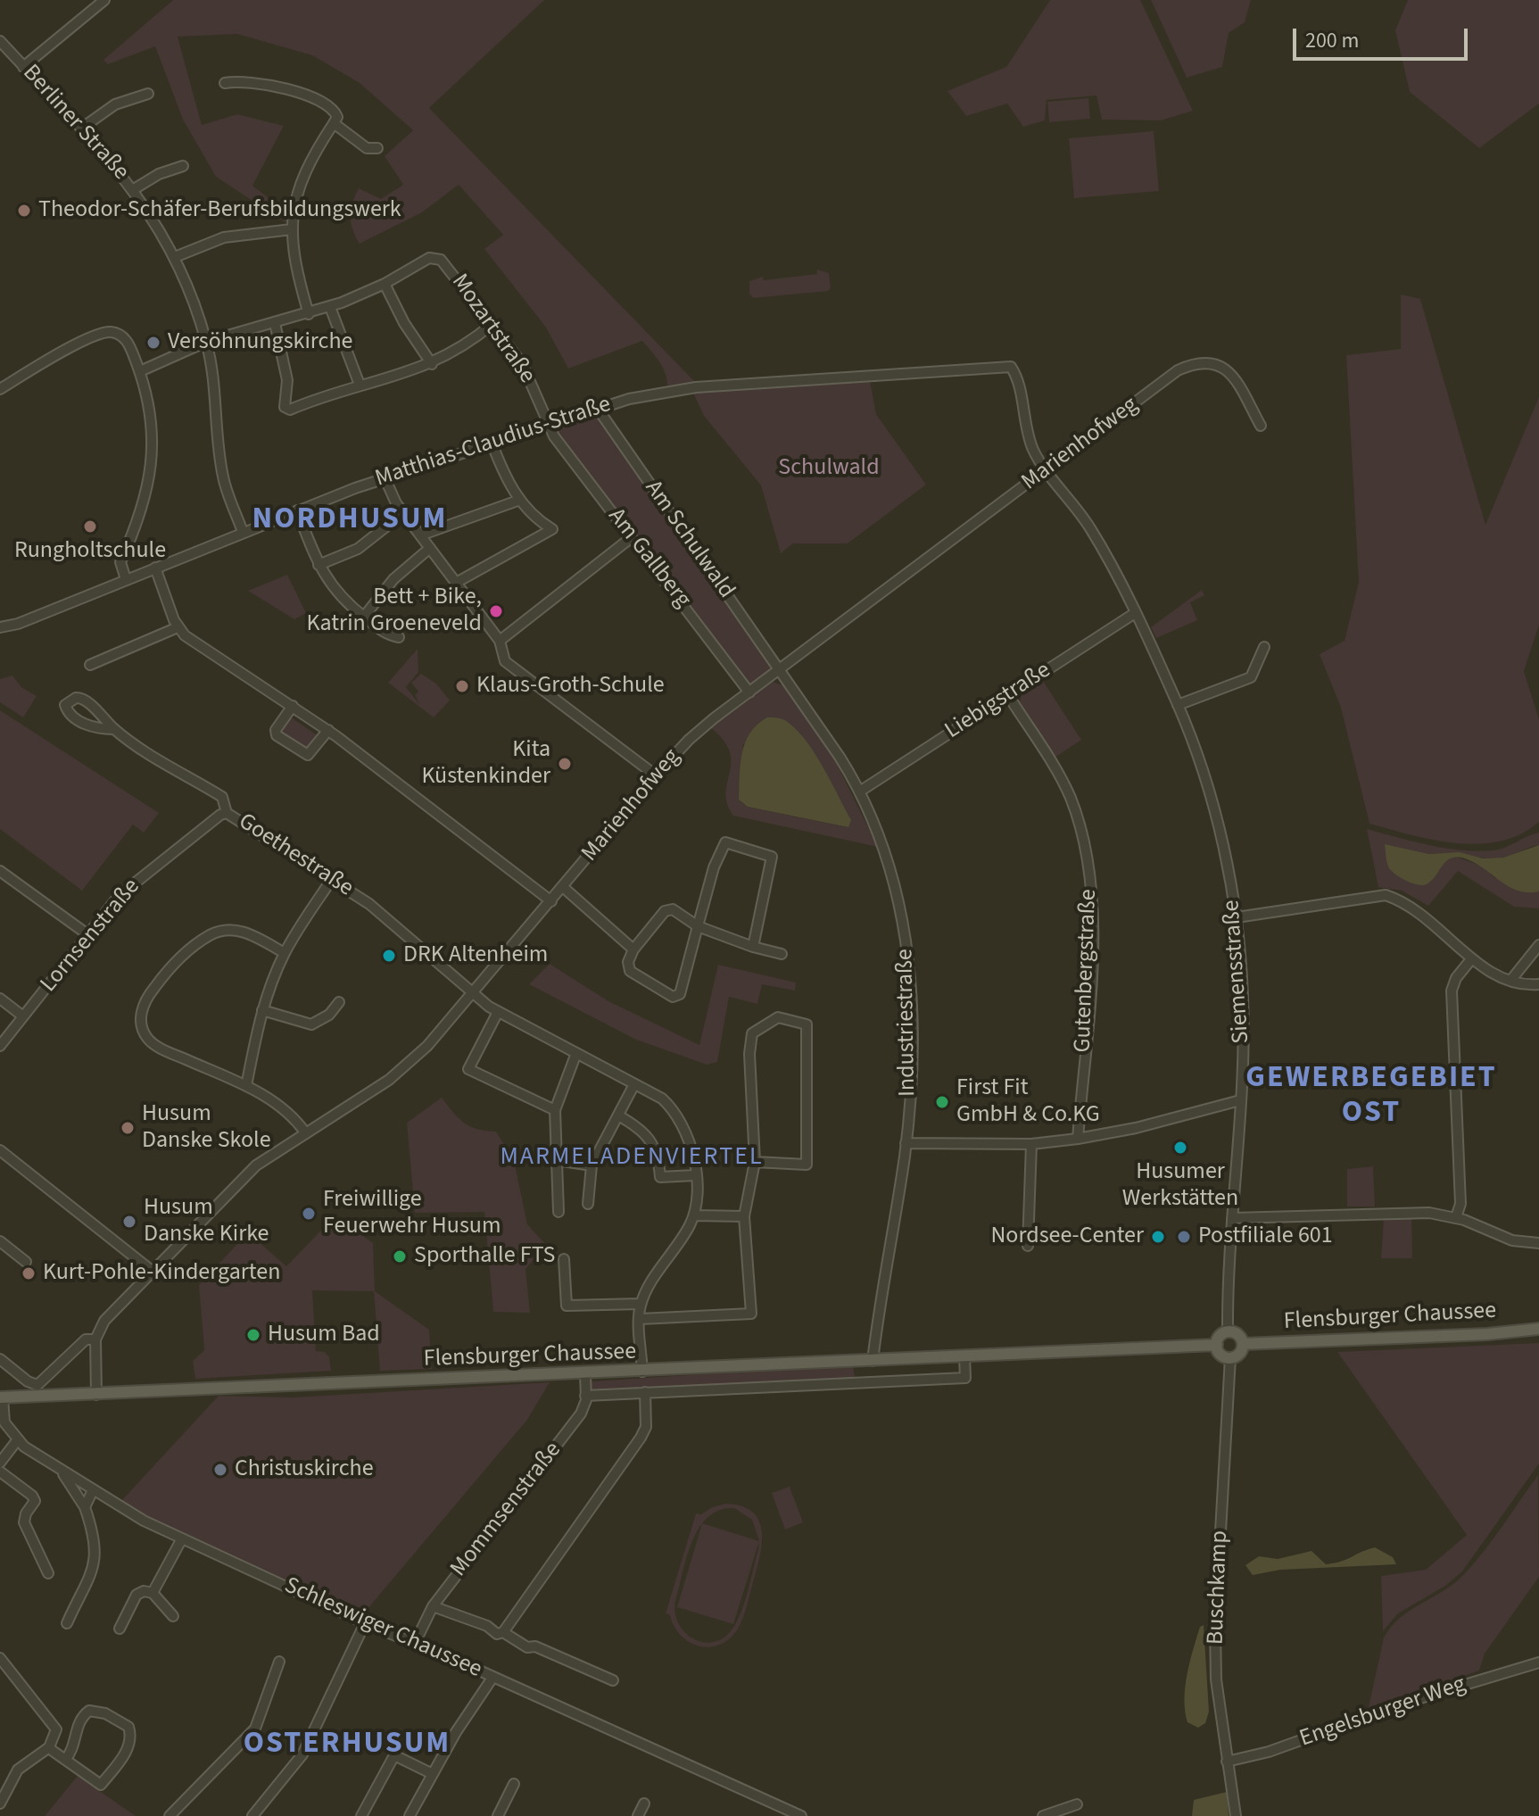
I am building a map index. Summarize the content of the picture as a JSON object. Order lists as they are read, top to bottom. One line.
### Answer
{"streets":{"main road":["Flensburger Chaussee"],"street":["Berliner Straße","Mozartstraße","Matthias-Claudius-Straße","Marienhofweg","Am Schulwald","Am Gallberg","Liebigstraße","Goethestraße","Lornsenstraße","Gutenbergstraße","Siemensstraße","Industriestraße","Mommsenstraße","Buschkamp","Schleswiger Chaussee","Engelsburger Weg"]},"crossings":[["Berliner Straße","Mozartstraße"],["Berliner Straße","Matthias-Claudius-Straße"],["Mozartstraße","Matthias-Claudius-Straße"],["Mozartstraße","Am Gallberg"],["Matthias-Claudius-Straße","Am Schulwald"],["Matthias-Claudius-Straße","Am Gallberg"],["Matthias-Claudius-Straße","Siemensstraße"],["Marienhofweg","Am Schulwald"],["Marienhofweg","Am Gallberg"],["Marienhofweg","Goethestraße"],["Marienhofweg","Siemensstraße"],["Marienhofweg","Industriestraße"],["Am Schulwald","Industriestraße"],["Liebigstraße","Gutenbergstraße"],["Liebigstraße","Siemensstraße"],["Liebigstraße","Industriestraße"],["Goethestraße","Lornsenstraße"],["Siemensstraße","Flensburger Chaussee"],["Siemensstraße","Buschkamp"],["Industriestraße","Flensburger Chaussee"],["Flensburger Chaussee","Mommsenstraße"],["Flensburger Chaussee","Buschkamp"],["Flensburger Chaussee","Schleswiger Chaussee"],["Mommsenstraße","Schleswiger Chaussee"],["Buschkamp","Engelsburger Weg"]],"districts":["NORDHUSUM","GEWERBEGEBIET OST","MARMELADENVIERTEL","OSTERHUSUM"],"parks":["Schulwald"],"places":["Theodor-Schäfer-Berufsbildungswerk","Versöhnungskirche","Rungholtschule","Bett + Bike, Katrin Groeneveld","Klaus-Groth-Schule","Kita Küstenkinder","DRK Altenheim","First Fit GmbH & Co.KG","Husum Danske Skole","Husumer Werkstätten","Freiwillige Feuerwehr Husum","Husum Danske Kirke","Nordsee-Center","Postfiliale 601","Sporthalle FTS","Kurt-Pohle-Kindergarten","Husum Bad","Christuskirche"],"scale_bar":"200 m"}
